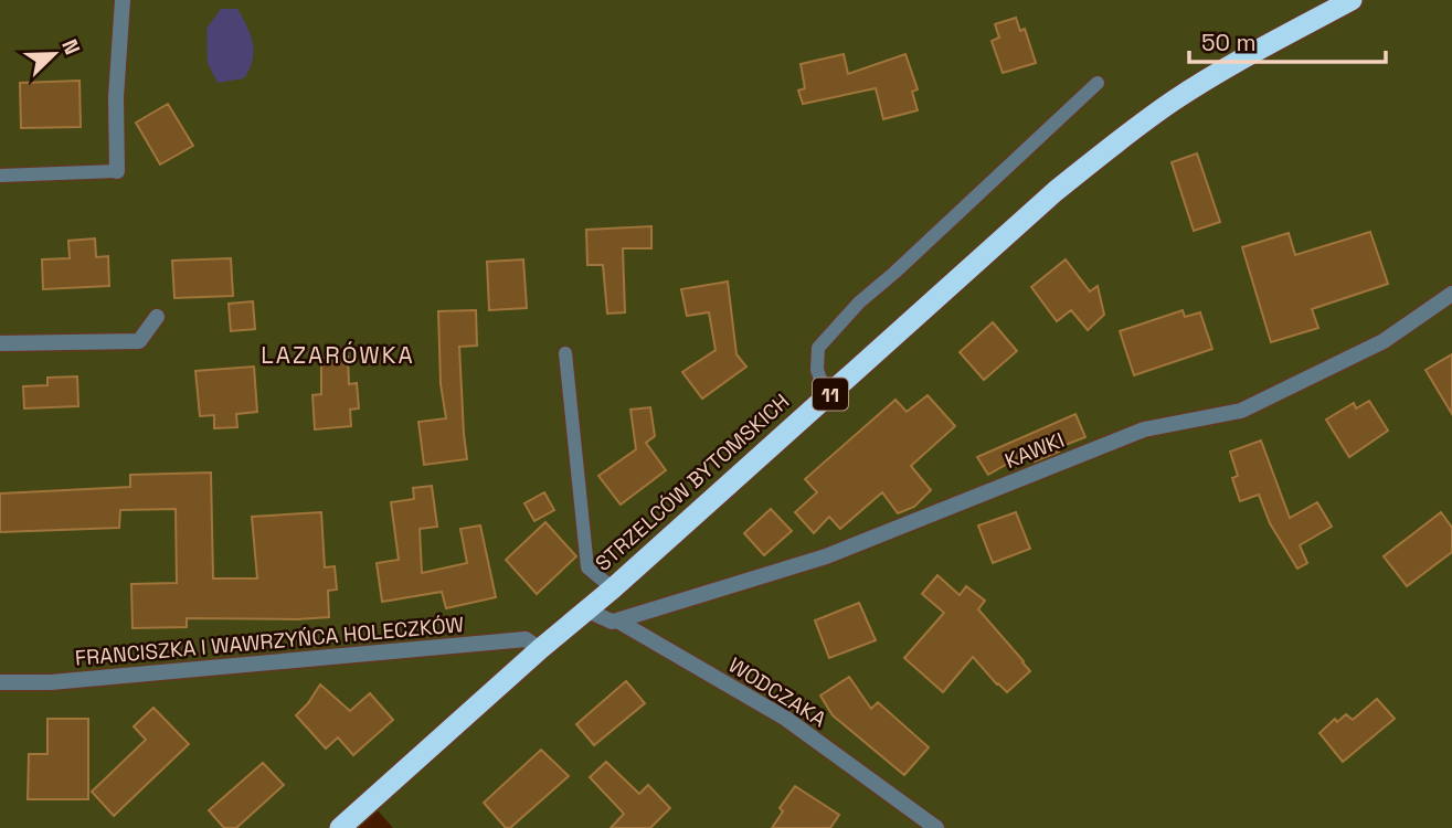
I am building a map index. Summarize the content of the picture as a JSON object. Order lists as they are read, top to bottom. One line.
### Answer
{"streets":{"highway":["11","STRZELCÓW BYTOMSKICH"],"street":["KAWKI","FRANCISZKA I WAWRZYŃCA HOLECZKÓW","WODCZAKA"]},"crossings":[["KAWKI","WODCZAKA"],["STRZELCÓW BYTOMSKICH","FRANCISZKA I WAWRZYŃCA HOLECZKÓW"],["STRZELCÓW BYTOMSKICH","WODCZAKA"]],"districts":["LAZARÓWKA"],"scale_bar":"50 m","north":"top right"}
